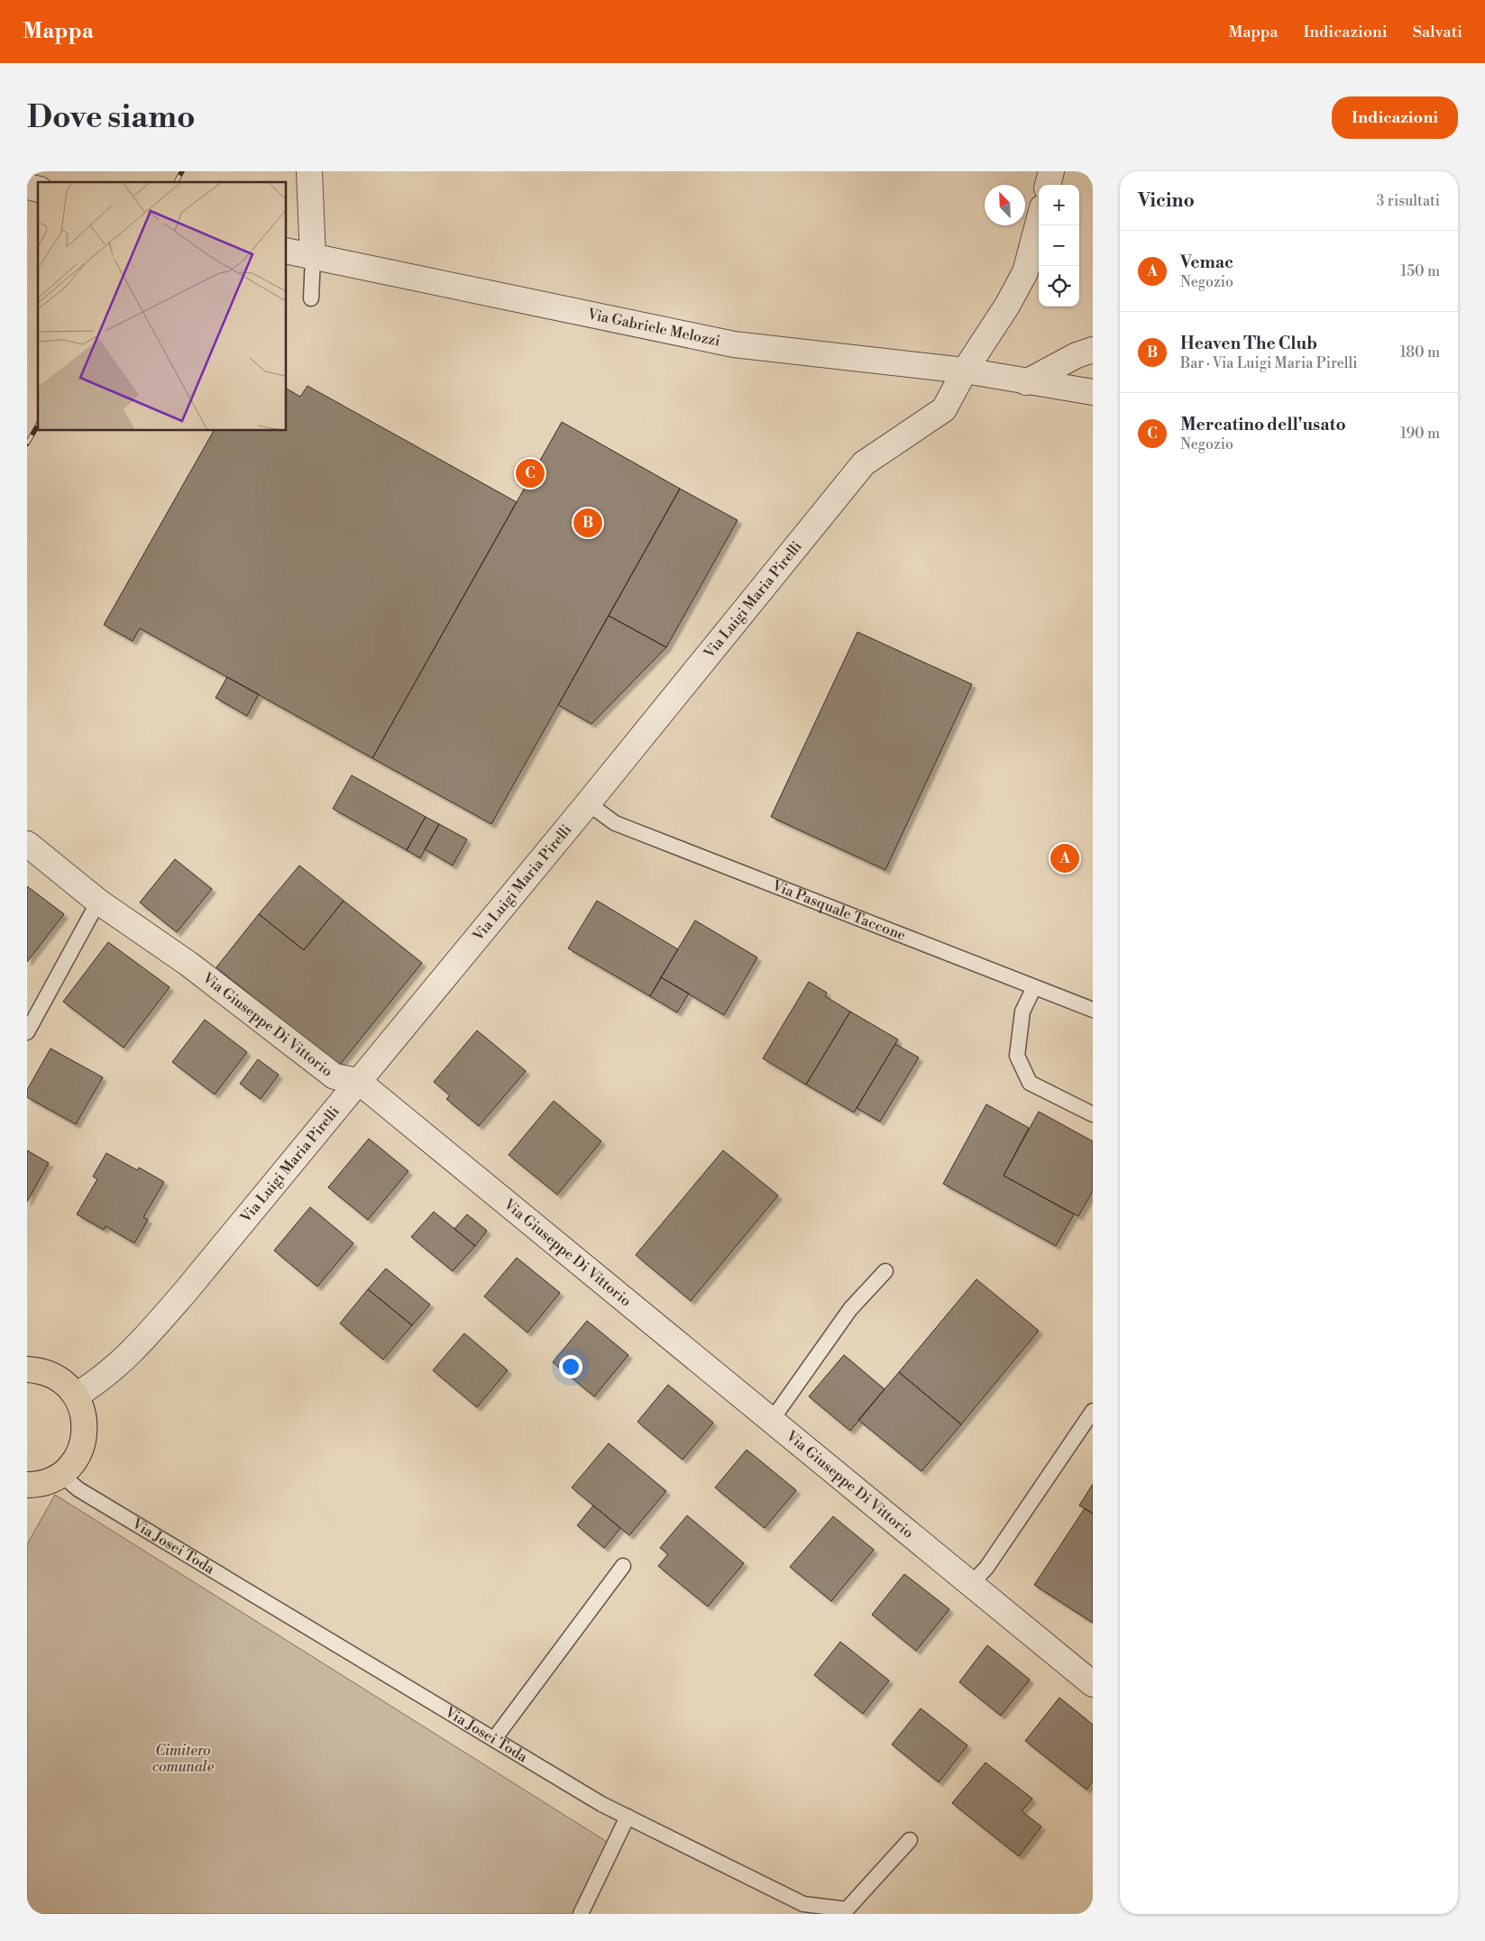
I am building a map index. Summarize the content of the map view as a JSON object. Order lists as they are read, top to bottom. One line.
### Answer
{"streets":{"street":["Via Gabriele Melozzi","Via Luigi Maria Pirelli","Via Giuseppe Di Vittorio"],"lane":["Via Pasquale Taccone","Via Josei Toda"]},"crossings":[["Via Gabriele Melozzi","Via Luigi Maria Pirelli"],["Via Luigi Maria Pirelli","Via Pasquale Taccone"],["Via Luigi Maria Pirelli","Via Giuseppe Di Vittorio"]],"parks":["Cimitero comunale"],"north":"top left","page":{"header":"Mappa","nav":["Mappa","Indicazioni","Salvati"],"buttons":"Indicazioni","title":"Dove siamo","heading":["Vicino","3 risultati"],"map_buttons":["+","−"],"list":[{"mark":"A","name":"Vemac","note":"Negozio","value":"150 m"},{"mark":"B","name":"Heaven The Club","note":"Bar · Via Luigi Maria Pirelli","value":"180 m"},{"mark":"C","name":"Mercatino dell'usato","note":"Negozio","value":"190 m"}],"pins":["C","B","A"]}}
